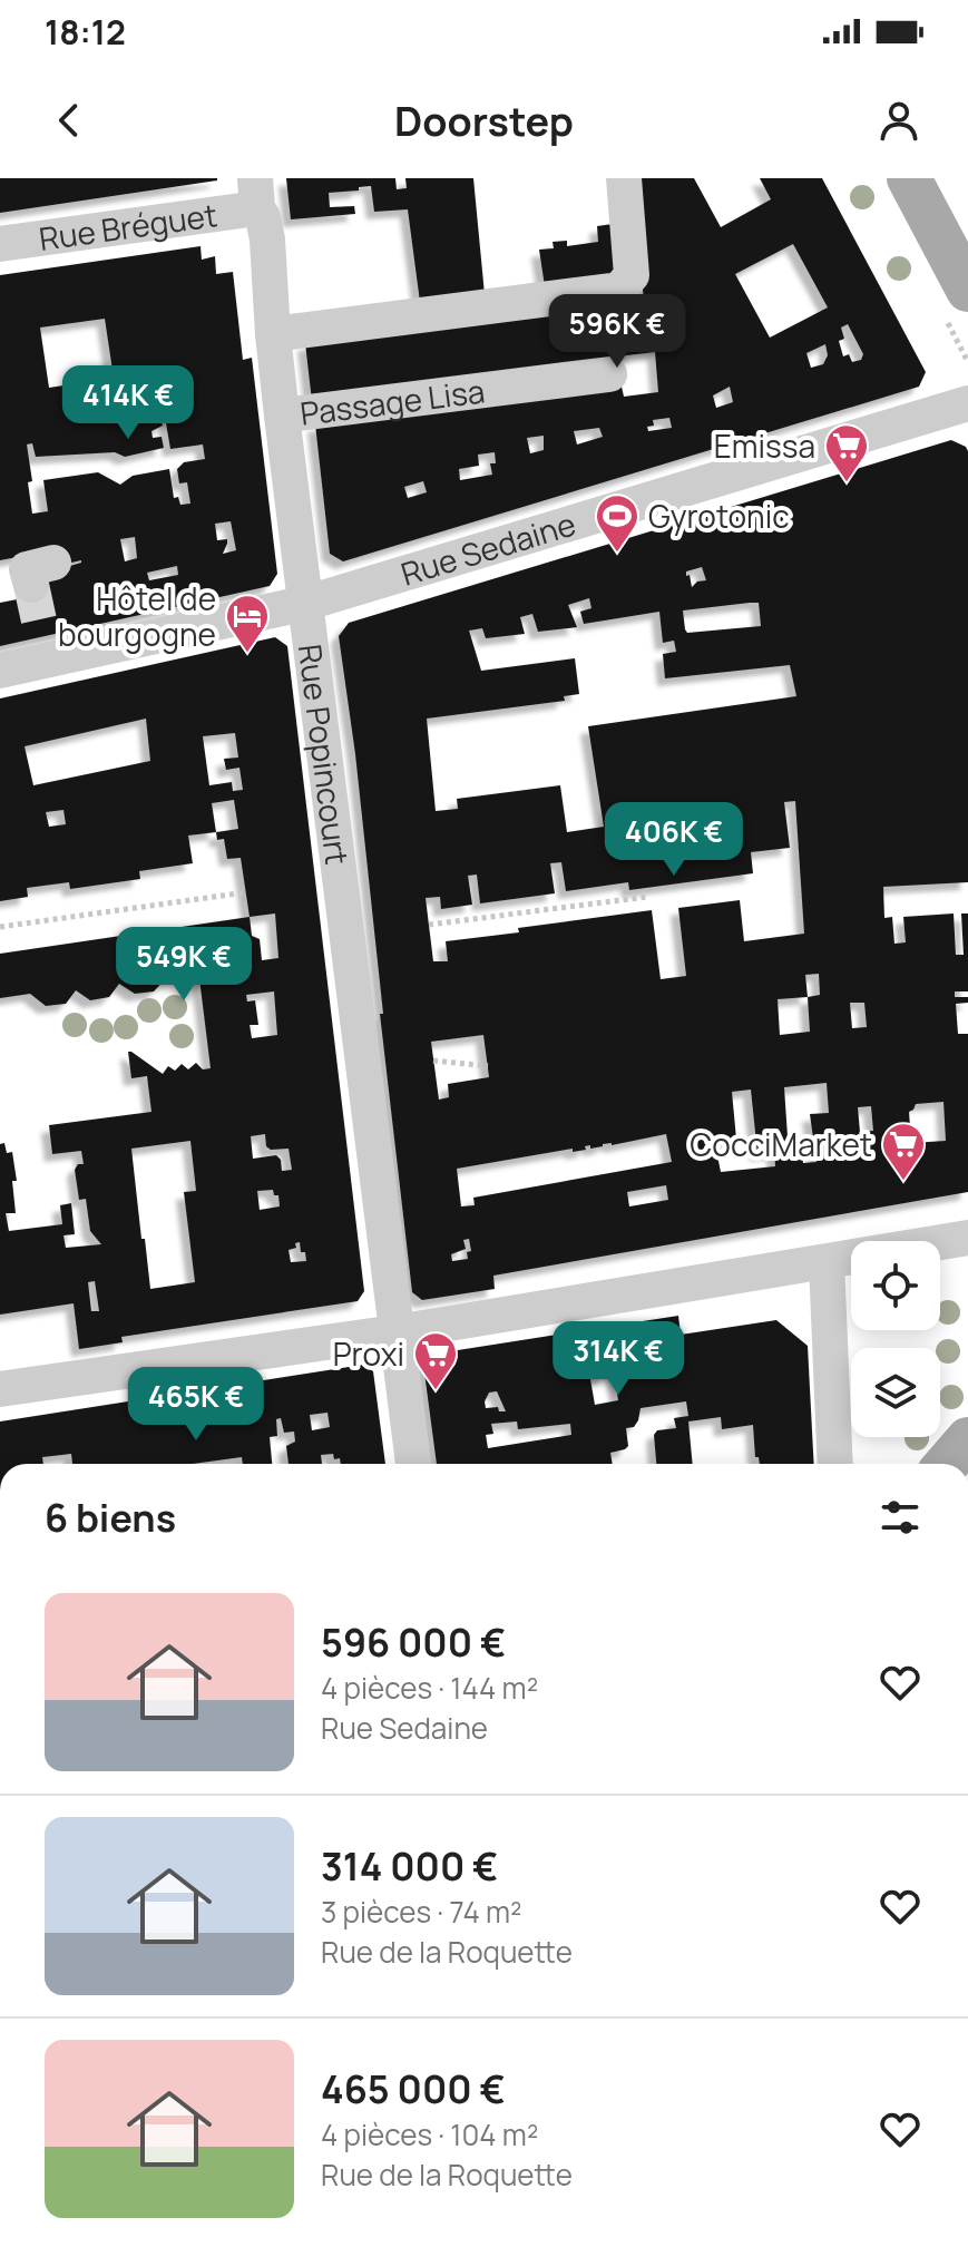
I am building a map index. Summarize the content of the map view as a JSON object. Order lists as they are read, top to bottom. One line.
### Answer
{"streets":{"street":["Rue Bréguet","Passage Lisa","Rue Sedaine","Rue Popincourt"]},"crossings":[["Rue Bréguet","Rue Popincourt"],["Passage Lisa","Rue Popincourt"],["Rue Sedaine","Rue Popincourt"]],"places":{"supermarket":["Emissa","CocciMarket","Proxi"],"sports":["Gyrotonic"],"hotel":["Hôtel de bourgogne"]},"page":{"status":"18:12","header":"Doorstep","price":["596K €","414K €","406K €","549K €","314K €","465K €"],"heading":"6 biens","list":[{"name":"596 000 €","note":"4 pièces · 144 m² · Rue Sedaine"},{"name":"314 000 €","note":"3 pièces · 74 m² · Rue de la Roquette"},{"name":"465 000 €","note":"4 pièces · 104 m² · Rue de la Roquette"}]}}
